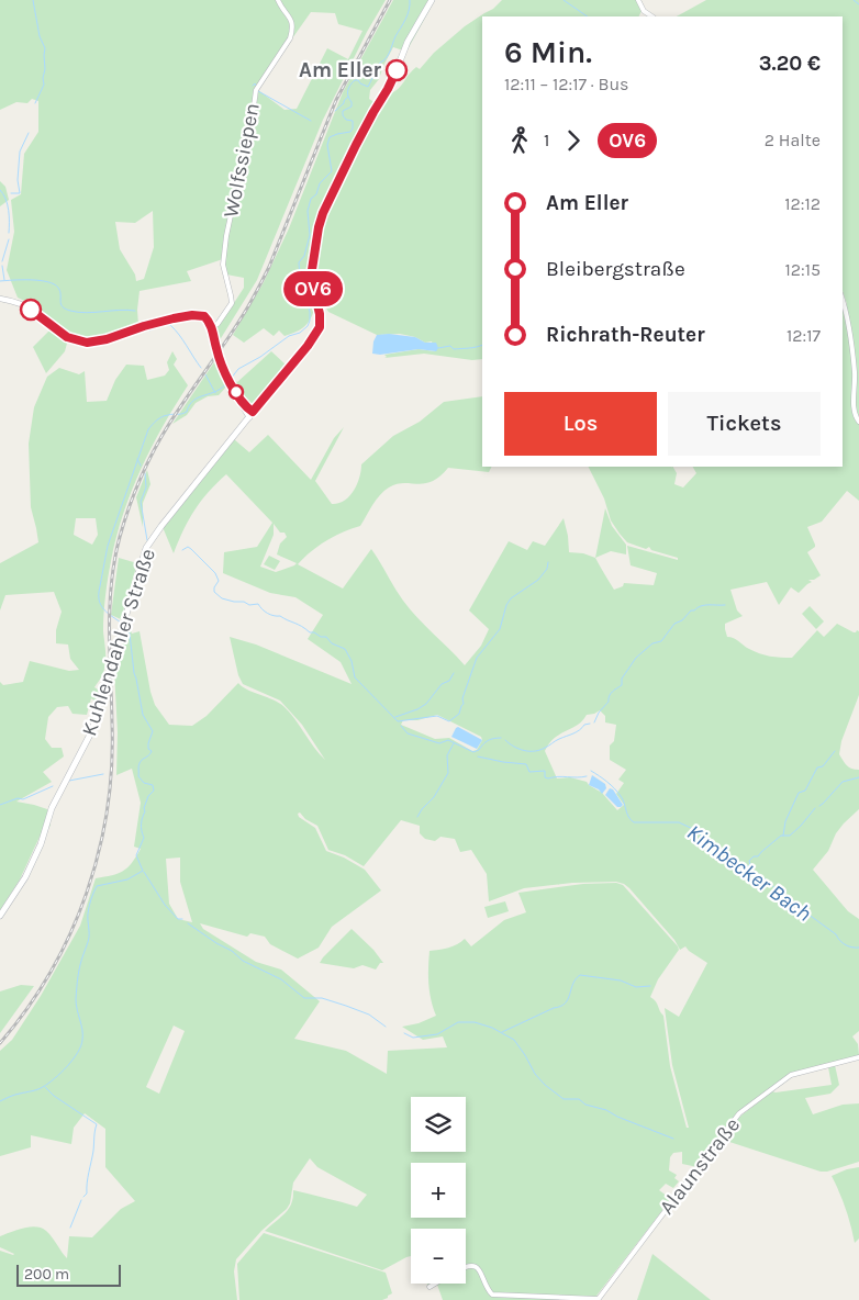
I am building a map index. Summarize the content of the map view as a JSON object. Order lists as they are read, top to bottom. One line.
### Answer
{"streets":{"main road":["Kuhlendahler Straße"],"street":["Wolfssiepen","Alaunstraße"]},"water":["Kimbecker Bach"],"places":["Am Eller"],"lines":["bus line OV6"],"scale_bar":"200 m","page":{"on_map":"OV6","heading":["6 Min.","12:11 – 12:17 · Bus","3.20 €"],"legs":["1","OV6","2 Halte"],"list":[{"name":"Am Eller","value":"12:12"},{"name":"Bleibergstraße","value":"12:15"},{"name":"Richrath-Reuter","value":"12:17"}],"buttons":["Los","Tickets"],"map_buttons":["+","−"],"scale":"200 m"}}
